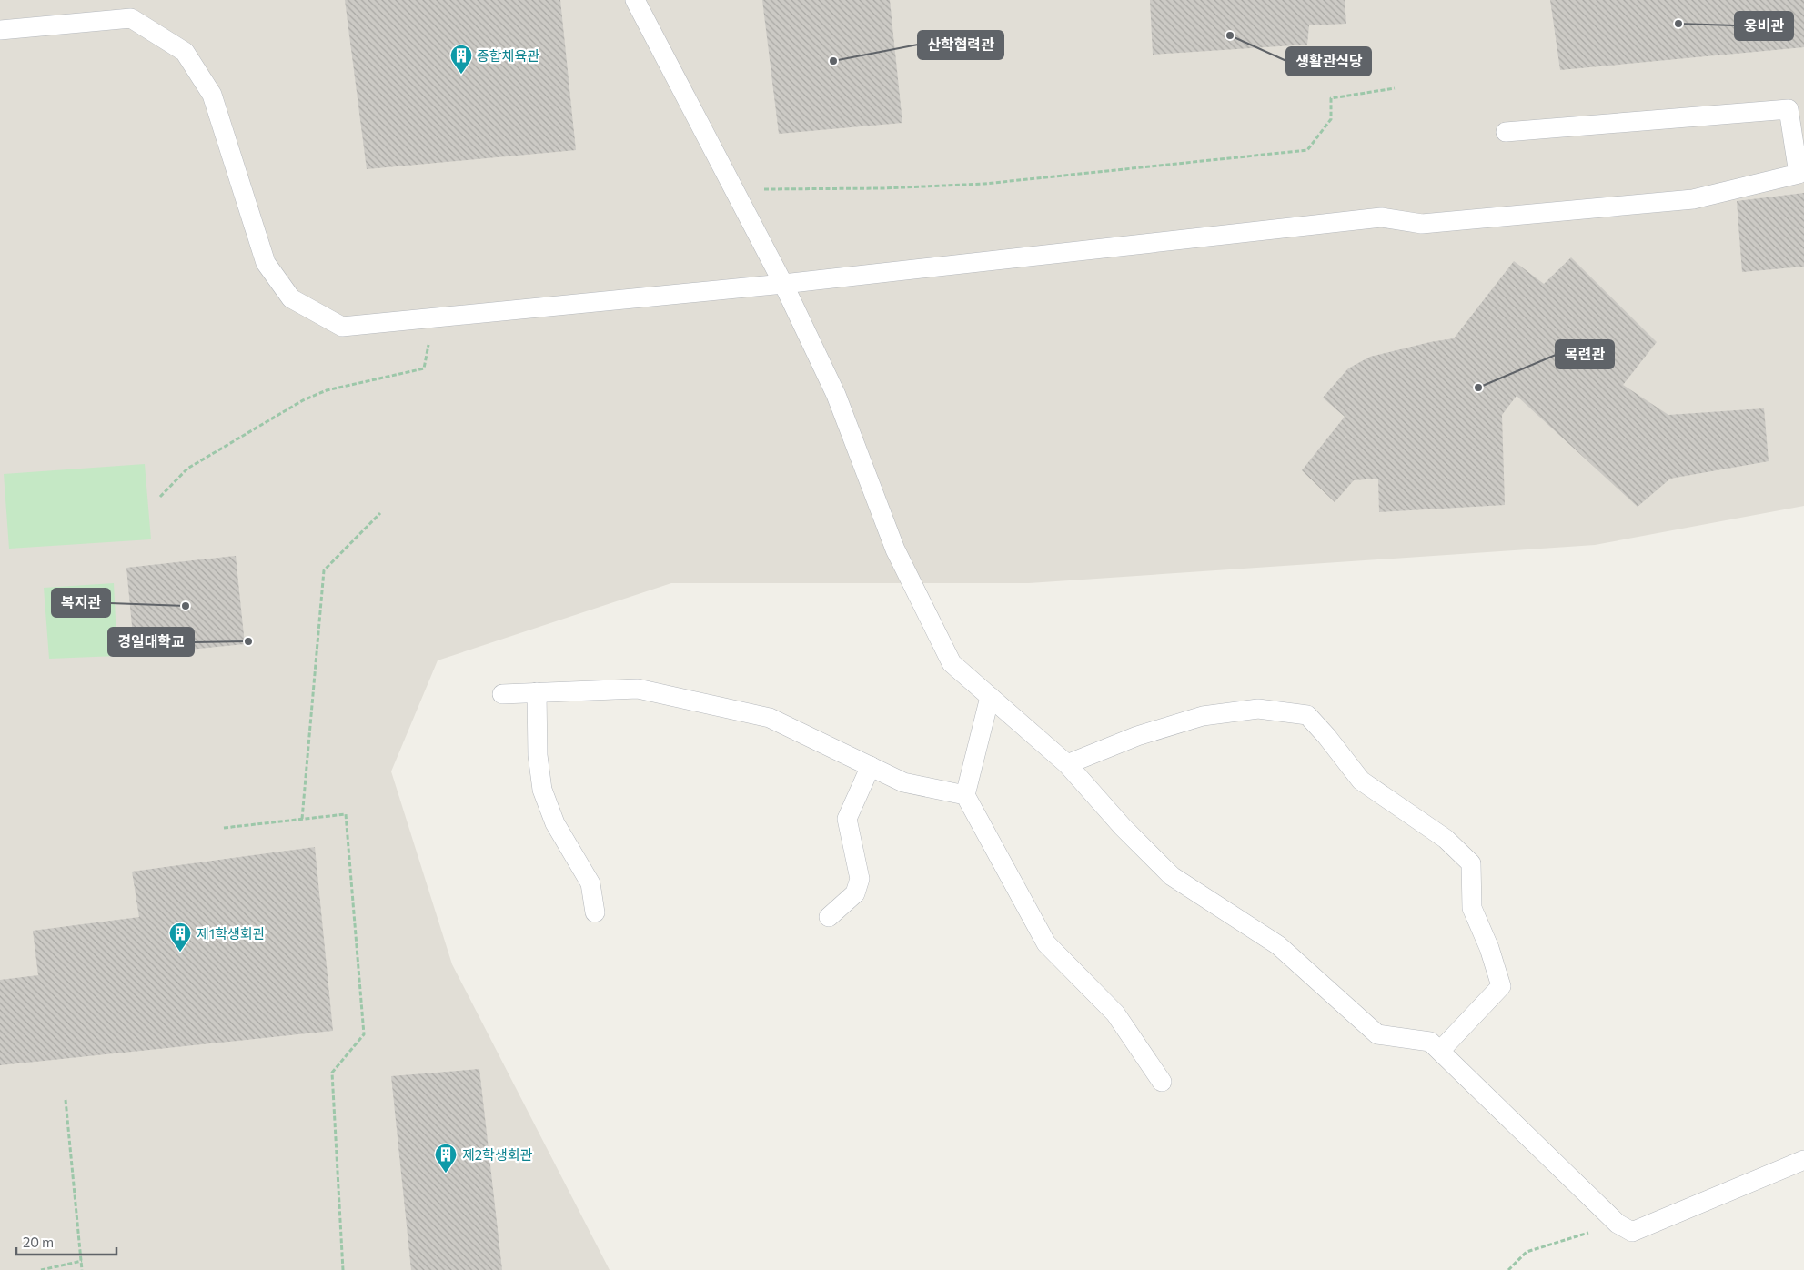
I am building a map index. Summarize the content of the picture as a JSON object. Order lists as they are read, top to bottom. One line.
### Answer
{"places":{"other":["웅비관","생활관식당","산학협력관","목련관","복지관","경일대학교"],"building":["종합체육관","제1학생회관","제2학생회관"]},"scale_bar":"20 m"}
